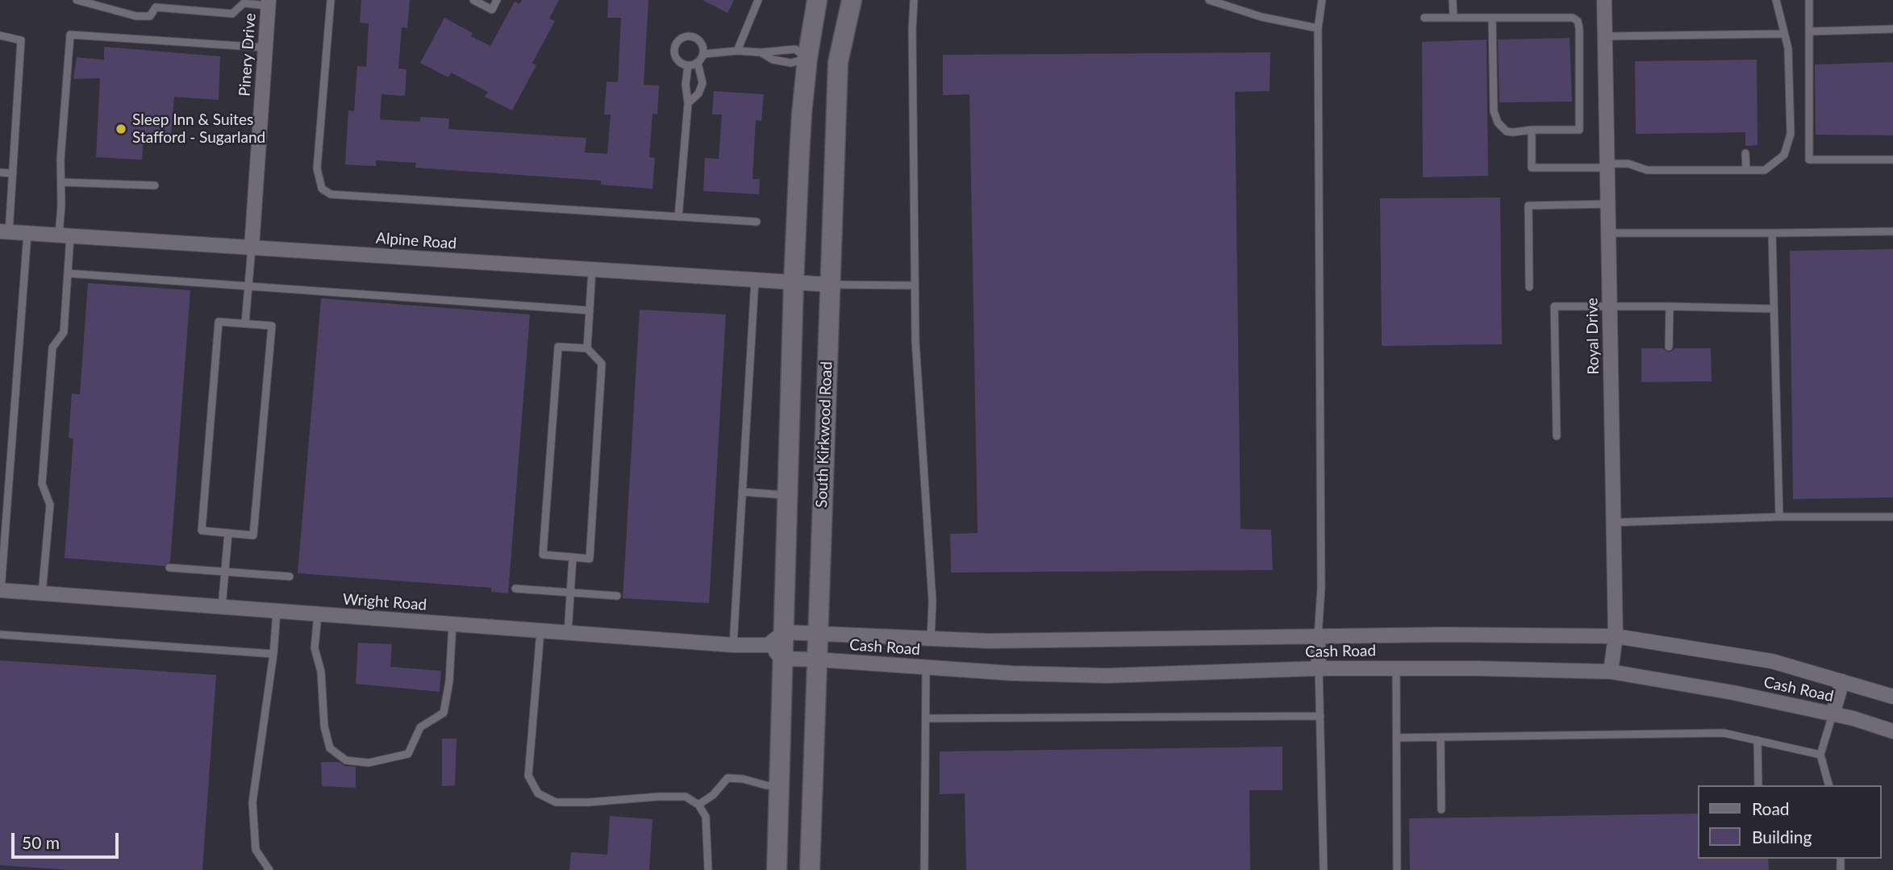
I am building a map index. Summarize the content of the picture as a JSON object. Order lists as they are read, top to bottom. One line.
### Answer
{"streets":{"main road":["South Kirkwood Road"],"street":["Pinery Drive","Alpine Road","Royal Drive","Wright Road","Cash Road"]},"crossings":[["Pinery Drive","Alpine Road"],["Alpine Road","South Kirkwood Road"],["Royal Drive","Cash Road"],["South Kirkwood Road","Cash Road"]],"places":["Sleep Inn & Suites Stafford - Sugarland"],"legend":["Road","Building"],"scale_bar":"50 m"}
